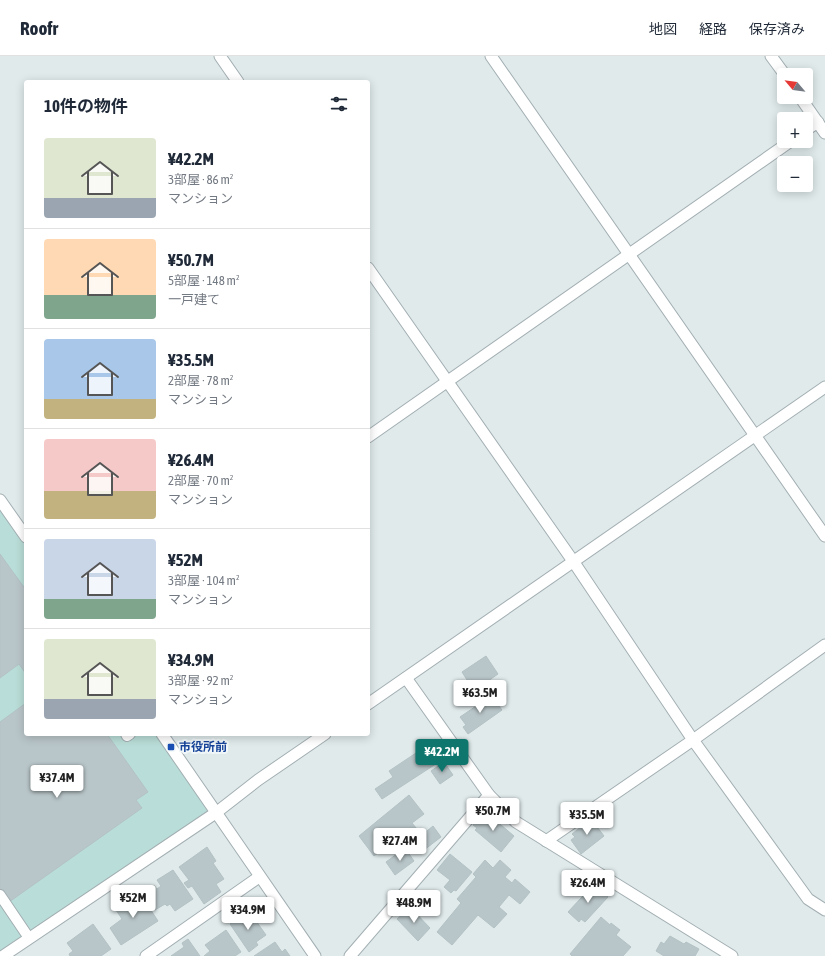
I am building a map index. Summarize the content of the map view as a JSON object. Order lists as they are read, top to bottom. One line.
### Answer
{"places":{"transit":["市役所前"]},"north":"top left","page":{"header":"Roofr","nav":["地図","経路","保存済み"],"map_buttons":["+","−"],"heading":"10件の物件","list":[{"name":"¥42.2M","note":"3部屋 · 86 m² · マンション"},{"name":"¥50.7M","note":"5部屋 · 148 m² · 一戸建て"},{"name":"¥35.5M","note":"2部屋 · 78 m² · マンション"},{"name":"¥26.4M","note":"2部屋 · 70 m² · マンション"},{"name":"¥52M","note":"3部屋 · 104 m² · マンション"},{"name":"¥34.9M","note":"3部屋 · 92 m² · マンション"}],"price":["¥63.5M","¥42.2M","¥37.4M","¥50.7M","¥35.5M","¥27.4M","¥26.4M","¥52M","¥48.9M","¥34.9M"]}}
